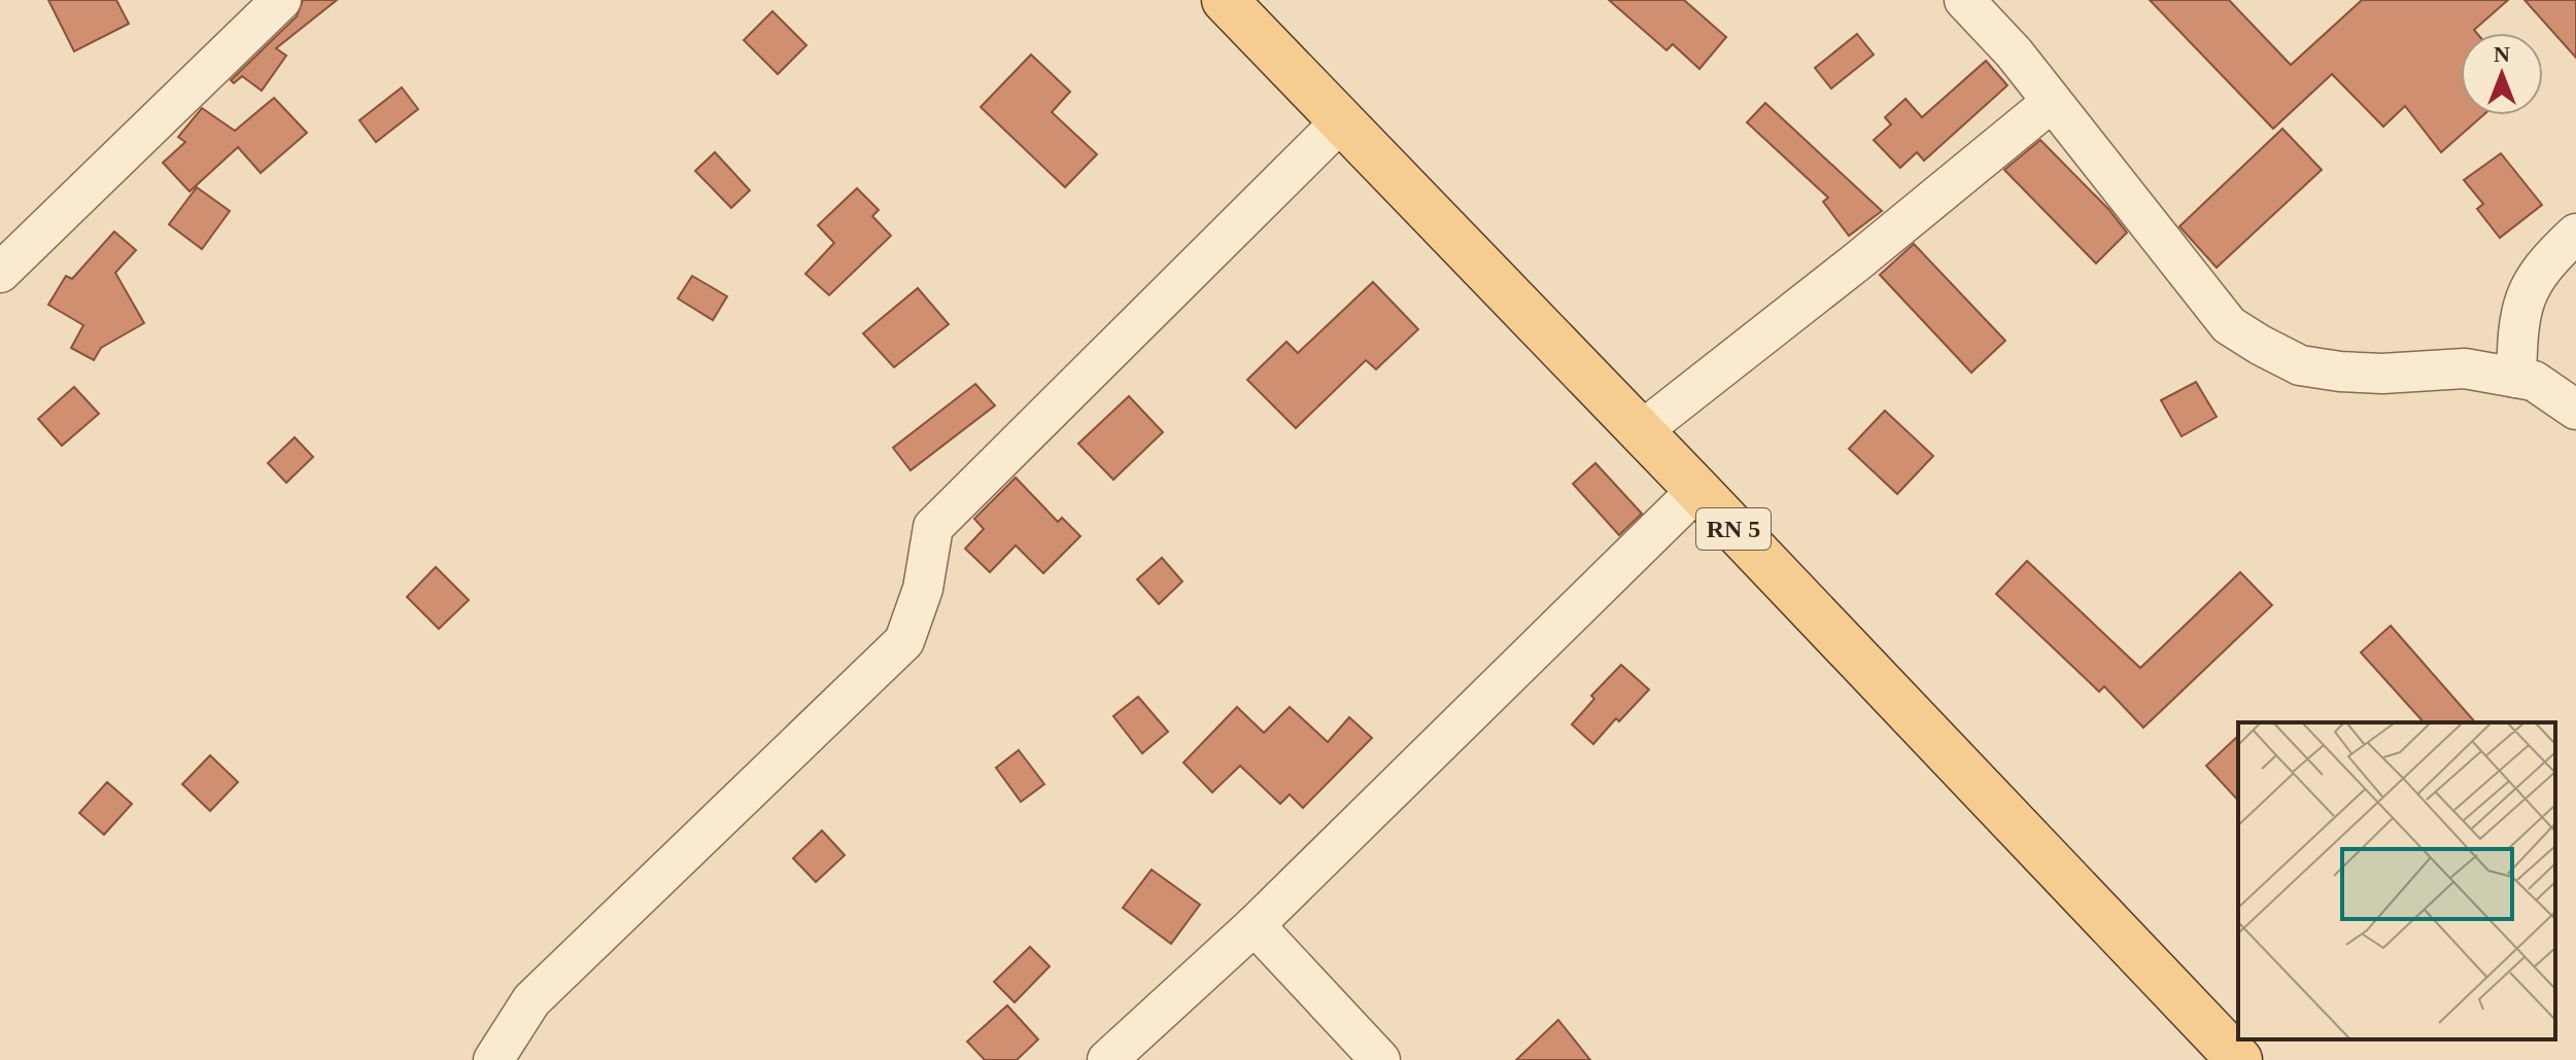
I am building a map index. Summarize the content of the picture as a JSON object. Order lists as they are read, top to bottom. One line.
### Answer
{"streets":{"main road":["RN 5"]},"north":"top"}
